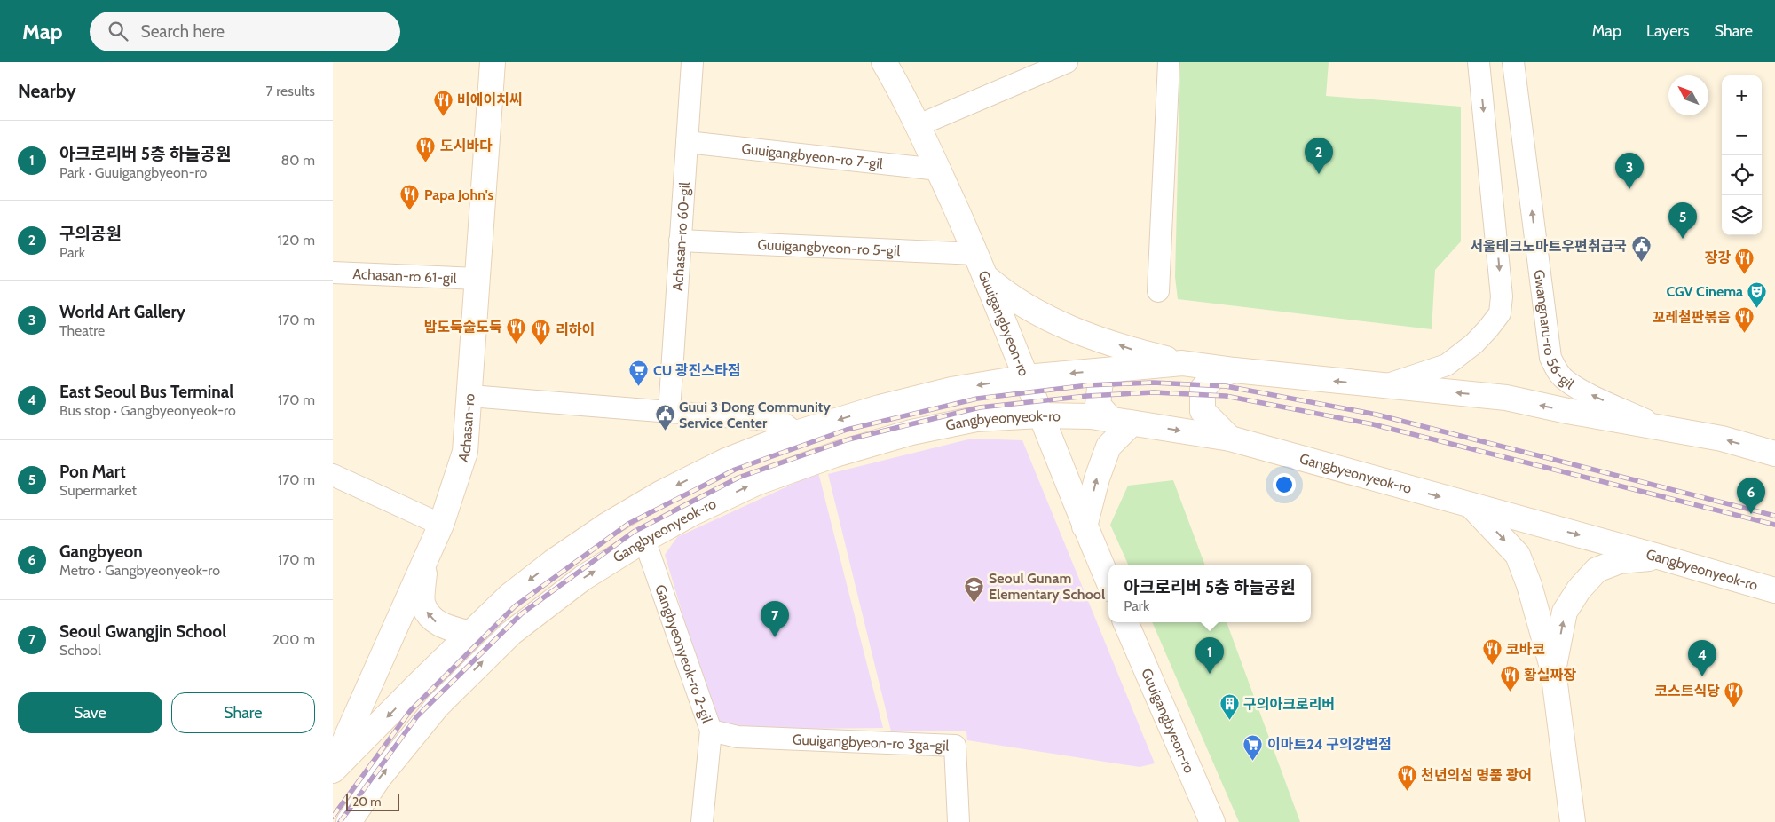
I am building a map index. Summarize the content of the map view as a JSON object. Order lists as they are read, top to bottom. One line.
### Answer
{"streets":{"main road":["Guuigangbyeon-ro","Gangbyeonyeok-ro","Achasan-ro"],"street":["Guuigangbyeon-ro 7-gil","Achasan-ro 60-gil","Guuigangbyeon-ro 5-gil","Achasan-ro 61-gil","Gwangnaru-ro 56-gil","Gangbyeonyeok-ro 2-gil","Guuigangbyeon-ro 3ga-gil"]},"crossings":[["Guuigangbyeon-ro 7-gil","Achasan-ro 60-gil"],["Guuigangbyeon-ro 7-gil","Guuigangbyeon-ro"],["Achasan-ro 60-gil","Guuigangbyeon-ro 5-gil"],["Guuigangbyeon-ro 5-gil","Guuigangbyeon-ro"],["Achasan-ro 61-gil","Achasan-ro"],["Guuigangbyeon-ro","Gangbyeonyeok-ro"],["Gangbyeonyeok-ro","Gangbyeonyeok-ro 2-gil"],["Gangbyeonyeok-ro 2-gil","Guuigangbyeon-ro 3ga-gil"]],"one_way":["Gwangnaru-ro 56-gil"],"places":{"restaurant":["비에이치씨","도시바다","Papa John's","장강","꼬레철판볶음","밥도둑술도둑","리하이","코바코","황실짜장","코스트식당","천년의섬 명품 광어"],"public building":["서울테크노마트우편취급국","Guui 3 Dong Community Service Center"],"theatre":["CGV Cinema"],"supermarket":["CU 광진스타점","이마트24 구의강변점"],"school or university":["Seoul Gunam Elementary School"],"building":["구의아크로리버"]},"scale_bar":"20 m","north":"top left","page":{"header":"Map","search":"Search here","nav":["Map","Layers","Share"],"heading":["Nearby","7 results"],"map_buttons":["+","−"],"list":[{"mark":"1","name":"아크로리버 5층 하늘공원","note":"Park · Guuigangbyeon-ro","value":"80 m"},{"mark":"2","name":"구의공원","note":"Park","value":"120 m"},{"mark":"3","name":"World Art Gallery","note":"Theatre","value":"170 m"},{"mark":"4","name":"East Seoul Bus Terminal","note":"Bus stop · Gangbyeonyeok-ro","value":"170 m"},{"mark":"5","name":"Pon Mart","note":"Supermarket","value":"170 m"},{"mark":"6","name":"Gangbyeon","note":"Metro · Gangbyeonyeok-ro","value":"170 m"},{"mark":"7","name":"Seoul Gwangjin School","note":"School","value":"200 m"}],"pins":["2","3","5","6","7","1","4"],"popup":["아크로리버 5층 하늘공원","Park"],"buttons":["Save","Share"],"scale":"20 m"}}
